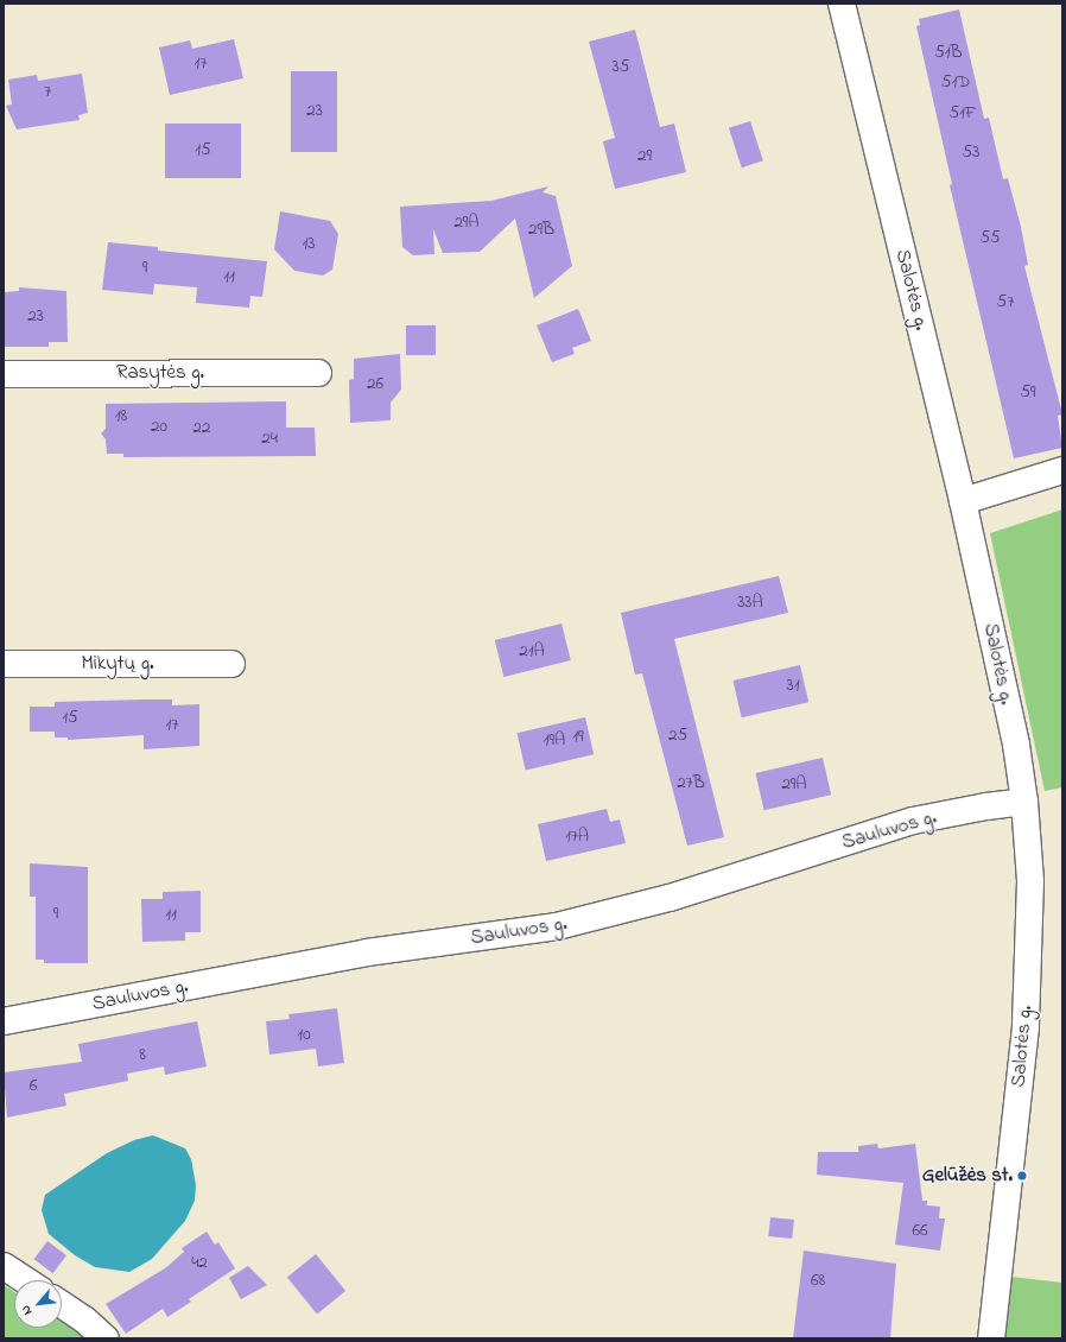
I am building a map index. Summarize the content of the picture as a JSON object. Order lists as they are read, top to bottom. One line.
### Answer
{"streets":{"street":["Salotės g.","Rasytės g.","Mikytų g.","Sauluvos g."]},"crossings":[["Salotės g.","Sauluvos g."]],"places":["Gelūžės st."],"house_numbers":["51B","17","35","51D","7","23","51F","15","53","29","29A","29B","55","13","9","11","57","23","26","59","18","20","22","24","33A","21A","31","15","17","25","19","19A","27B","29A","17A","9","11","10","8","6","66","42","68"],"north":"bottom left"}
